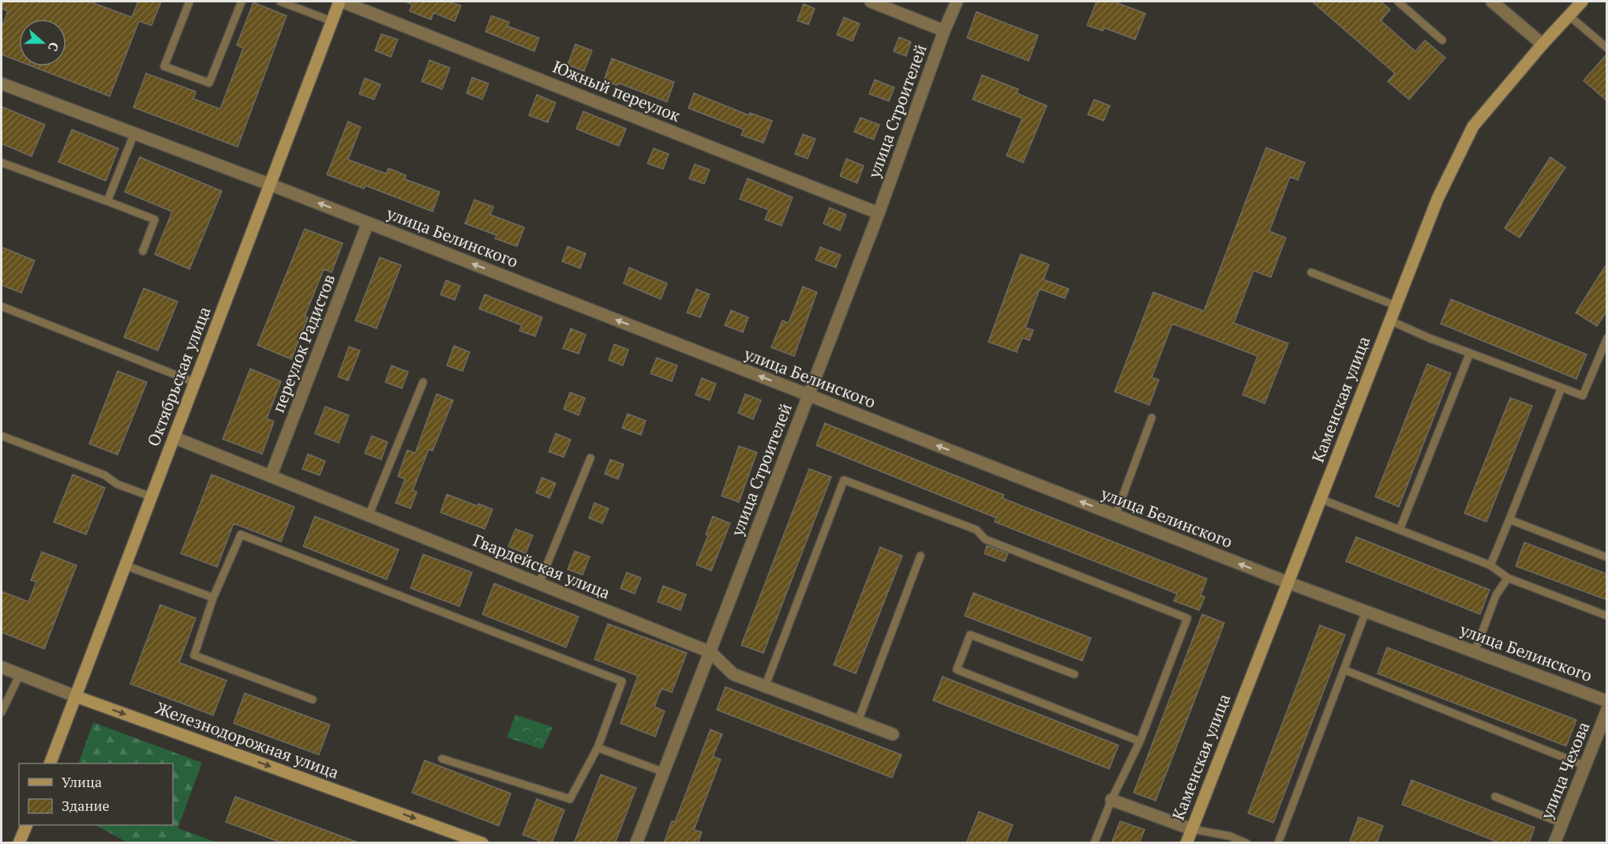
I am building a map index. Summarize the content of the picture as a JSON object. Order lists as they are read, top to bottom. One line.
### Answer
{"streets":{"street":["Южный переулок","улица Строителей","улица Белинского","переулок Радистов","Октябрьская улица","Каменская улица","Гвардейская улица","Железнодорожная улица","улица Чехова"]},"crossings":[["Южный переулок","улица Строителей"],["Южный переулок","Октябрьская улица"],["улица Строителей","улица Белинского"],["улица Строителей","Гвардейская улица"],["улица Белинского","переулок Радистов"],["улица Белинского","Октябрьская улица"],["улица Белинского","Каменская улица"],["переулок Радистов","Гвардейская улица"],["Октябрьская улица","Гвардейская улица"],["Октябрьская улица","Железнодорожная улица"]],"one_way":["улица Белинского","Железнодорожная улица"],"legend":["Улица","Здание"],"north":"right"}
